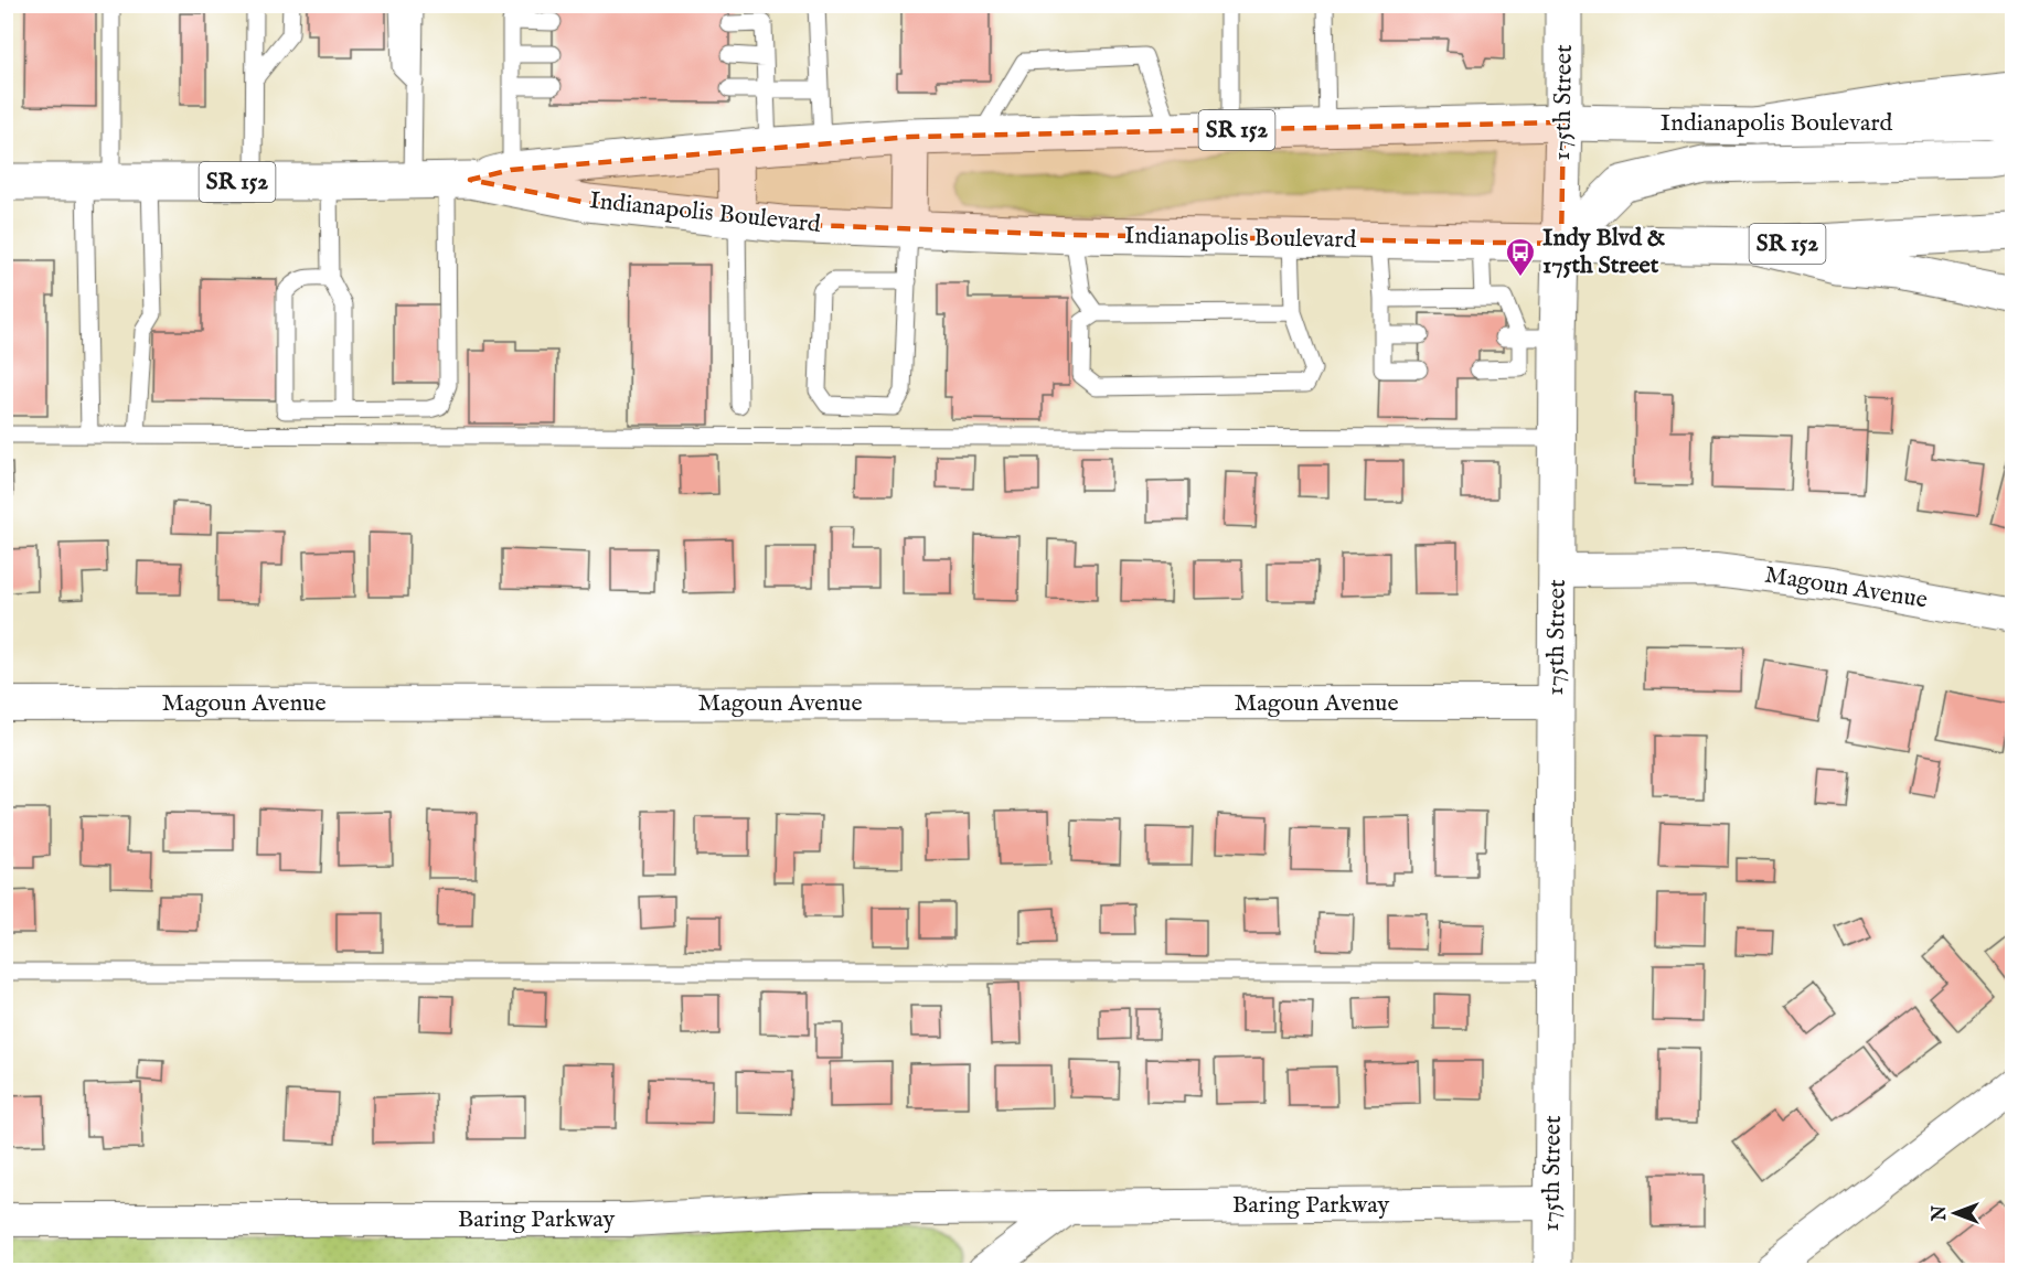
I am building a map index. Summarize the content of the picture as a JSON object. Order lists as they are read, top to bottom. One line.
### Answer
{"streets":{"main road":["175th Street","Indianapolis Boulevard","SR 152"],"street":["Magoun Avenue","Baring Parkway"]},"crossings":[["175th Street","Indianapolis Boulevard"],["175th Street","Magoun Avenue"],["175th Street","Baring Parkway"]],"places":{"bus stop":["Indy Blvd & 175th Street"]},"north":"left"}
